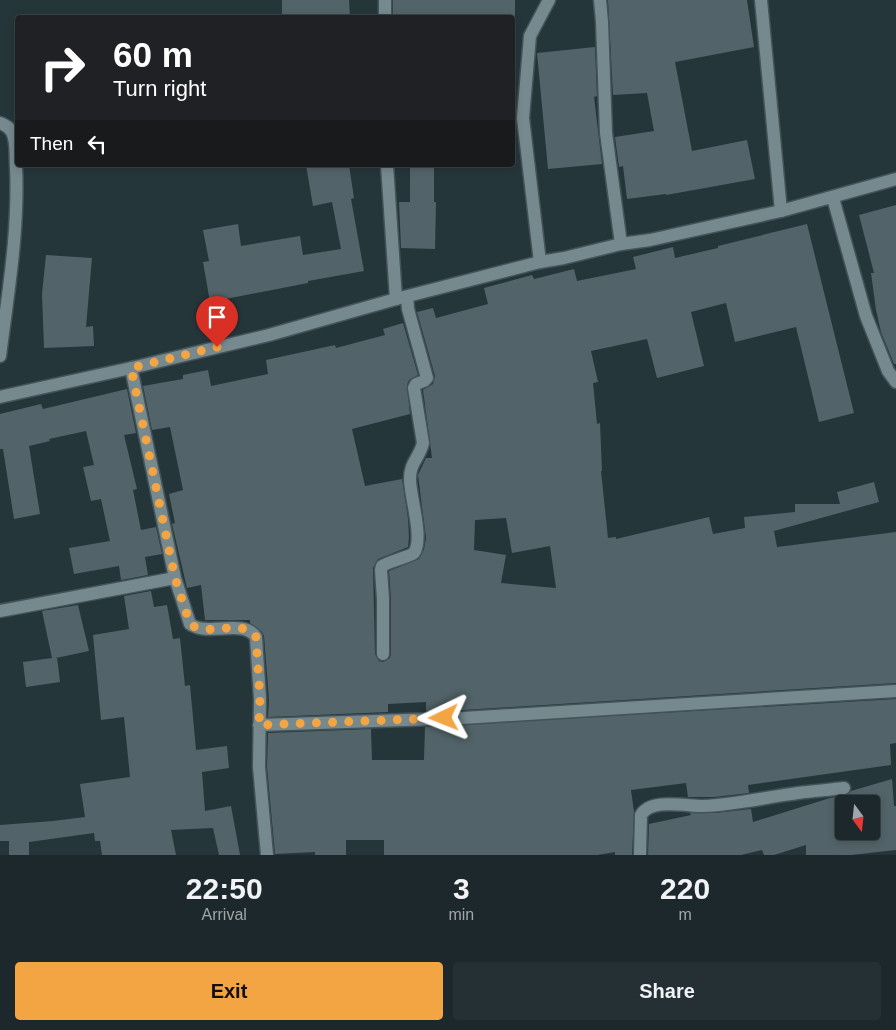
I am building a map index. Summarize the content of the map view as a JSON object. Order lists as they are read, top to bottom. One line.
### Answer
{"north":"bottom","page":{"turn":["60 m","Turn right"],"then":"Then","eta":["22:50","Arrival","3","min","220","m"],"buttons":["Exit","Share"]}}
